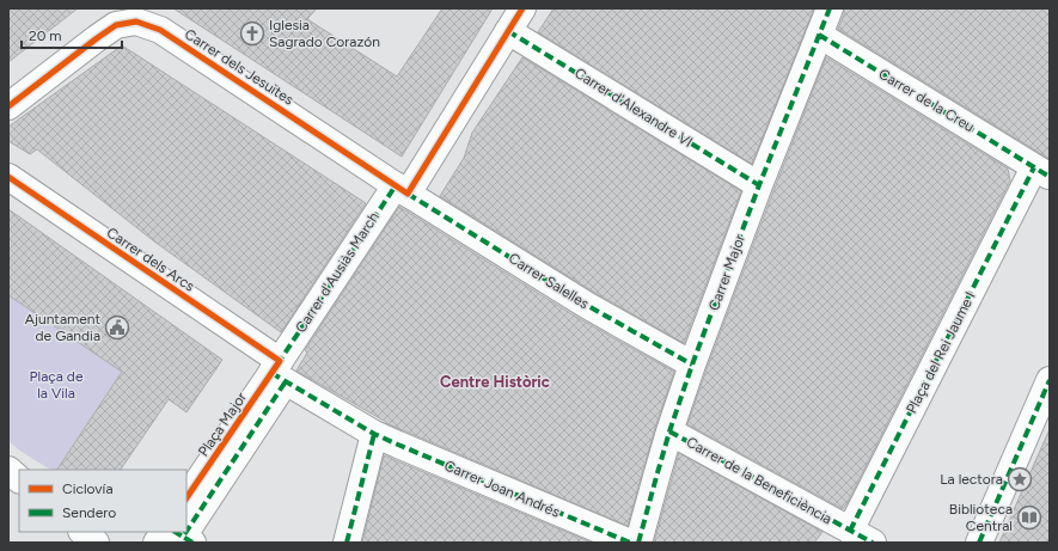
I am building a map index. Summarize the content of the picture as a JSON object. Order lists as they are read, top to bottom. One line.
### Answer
{"streets":{"street":["Carrer dels Jesuïtes","Carrer de la Creu","Carrer d'Alexandre VI","Carrer dels Arcs","Carrer d'Ausiàs March","Carrer Major","Carrer Salelles","Plaça del Rei Jaume I","Plaça Major","Carrer de la Beneficiència","Carrer Joan Andrés"]},"crossings":[["Carrer dels Jesuïtes","Carrer d'Ausiàs March"],["Carrer dels Jesuïtes","Carrer Salelles"],["Carrer de la Creu","Carrer Major"],["Carrer de la Creu","Plaça del Rei Jaume I"],["Carrer d'Alexandre VI","Carrer d'Ausiàs March"],["Carrer d'Alexandre VI","Carrer Major"],["Carrer dels Arcs","Carrer d'Ausiàs March"],["Carrer dels Arcs","Plaça Major"],["Carrer d'Ausiàs March","Carrer Salelles"],["Carrer d'Ausiàs March","Plaça Major"],["Carrer Major","Carrer Salelles"],["Carrer Major","Carrer de la Beneficiència"],["Plaça del Rei Jaume I","Carrer de la Beneficiència"]],"districts":["Centre Històric"],"parks":["Plaça de la Vila"],"places":{"church":["Iglesia Sagrado Corazón"],"public building":["Ajuntament de Gandia"],"place":["La lectora"],"library":["Biblioteca Central"]},"legend":["Ciclovía","Sendero"],"scale_bar":"20 m"}
